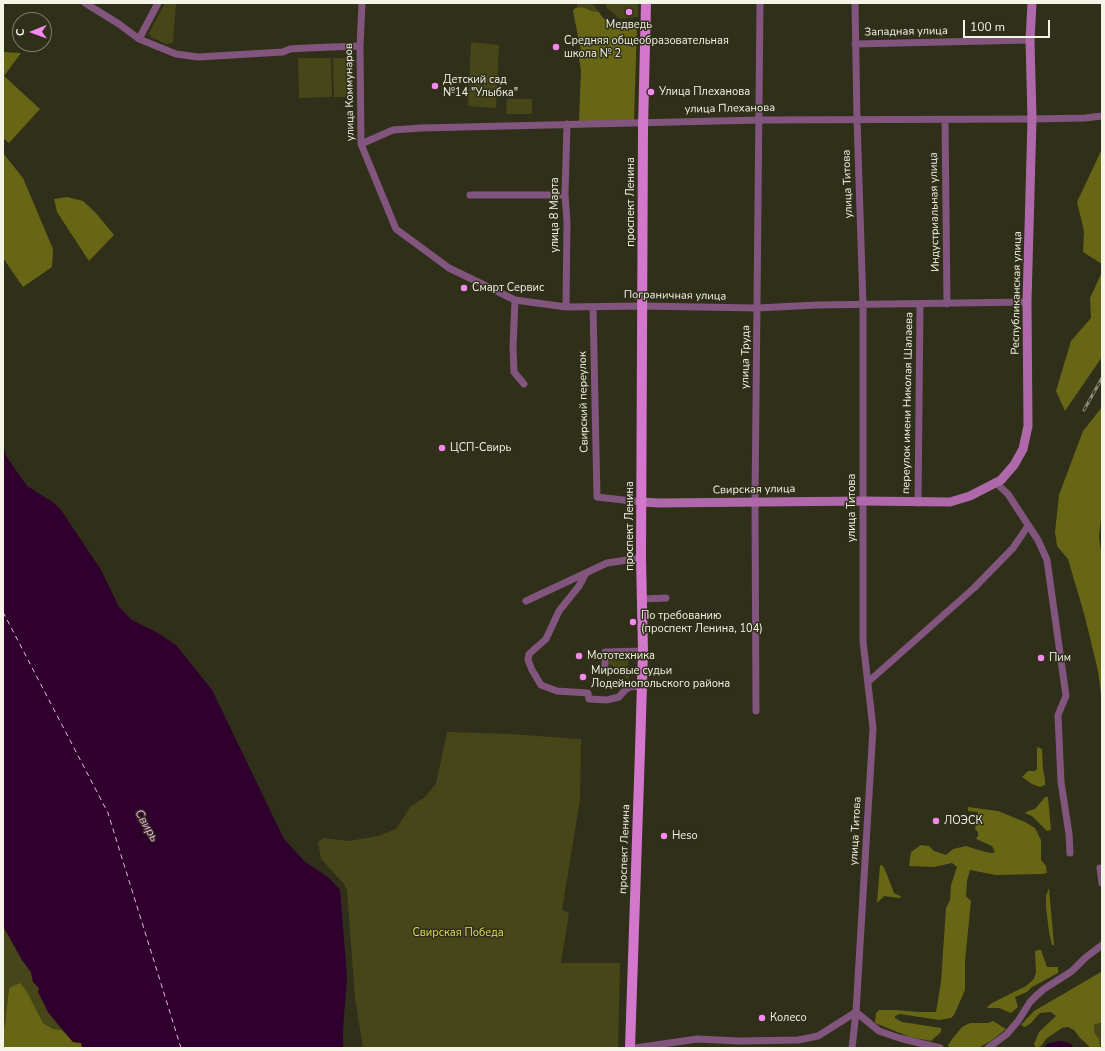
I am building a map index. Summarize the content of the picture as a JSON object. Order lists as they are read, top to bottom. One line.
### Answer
{"streets":{"main road":["проспект Ленина"],"street":["Западная улица","улица Коммунаров","улица Плеханова","улица Титова","Индустриальная улица","улица 8 Марта","Республиканская улица","Пограничная улица","улица Труда","Свирский переулок","переулок имени Николая Шалаева","Свирская улица"]},"crossings":[["Западная улица","улица Титова"],["Западная улица","Республиканская улица"],["улица Коммунаров","улица Плеханова"],["улица Коммунаров","Пограничная улица"],["улица Плеханова","улица Титова"],["улица Плеханова","проспект Ленина"],["улица Плеханова","Индустриальная улица"],["улица Плеханова","улица 8 Марта"],["улица Плеханова","Республиканская улица"],["улица Плеханова","улица Труда"],["улица Титова","Пограничная улица"],["улица Титова","Свирская улица"],["проспект Ленина","Пограничная улица"],["проспект Ленина","Свирская улица"],["Индустриальная улица","Пограничная улица"],["улица 8 Марта","Пограничная улица"],["Республиканская улица","Пограничная улица"],["Республиканская улица","переулок имени Николая Шалаева"],["Республиканская улица","Свирская улица"],["Пограничная улица","улица Труда"],["Пограничная улица","Свирский переулок"],["Пограничная улица","переулок имени Николая Шалаева"],["улица Труда","Свирская улица"],["Свирский переулок","Свирская улица"],["переулок имени Николая Шалаева","Свирская улица"]],"water":["Свирь"],"parks":["Свирская Победа"],"places":["Медведь","Средняя общеобразовательная школа № 2","Детский сад №14 \"Улыбка\"","Улица Плеханова","Смарт Сервис","ЦСП-Свирь","По требованию (проспект Ленина, 104)","Мототехника","Пим","Мировые судьи Лодейнопольского района","ЛОЭСК","Heso","Колесо"],"scale_bar":"100 m","north":"left"}
